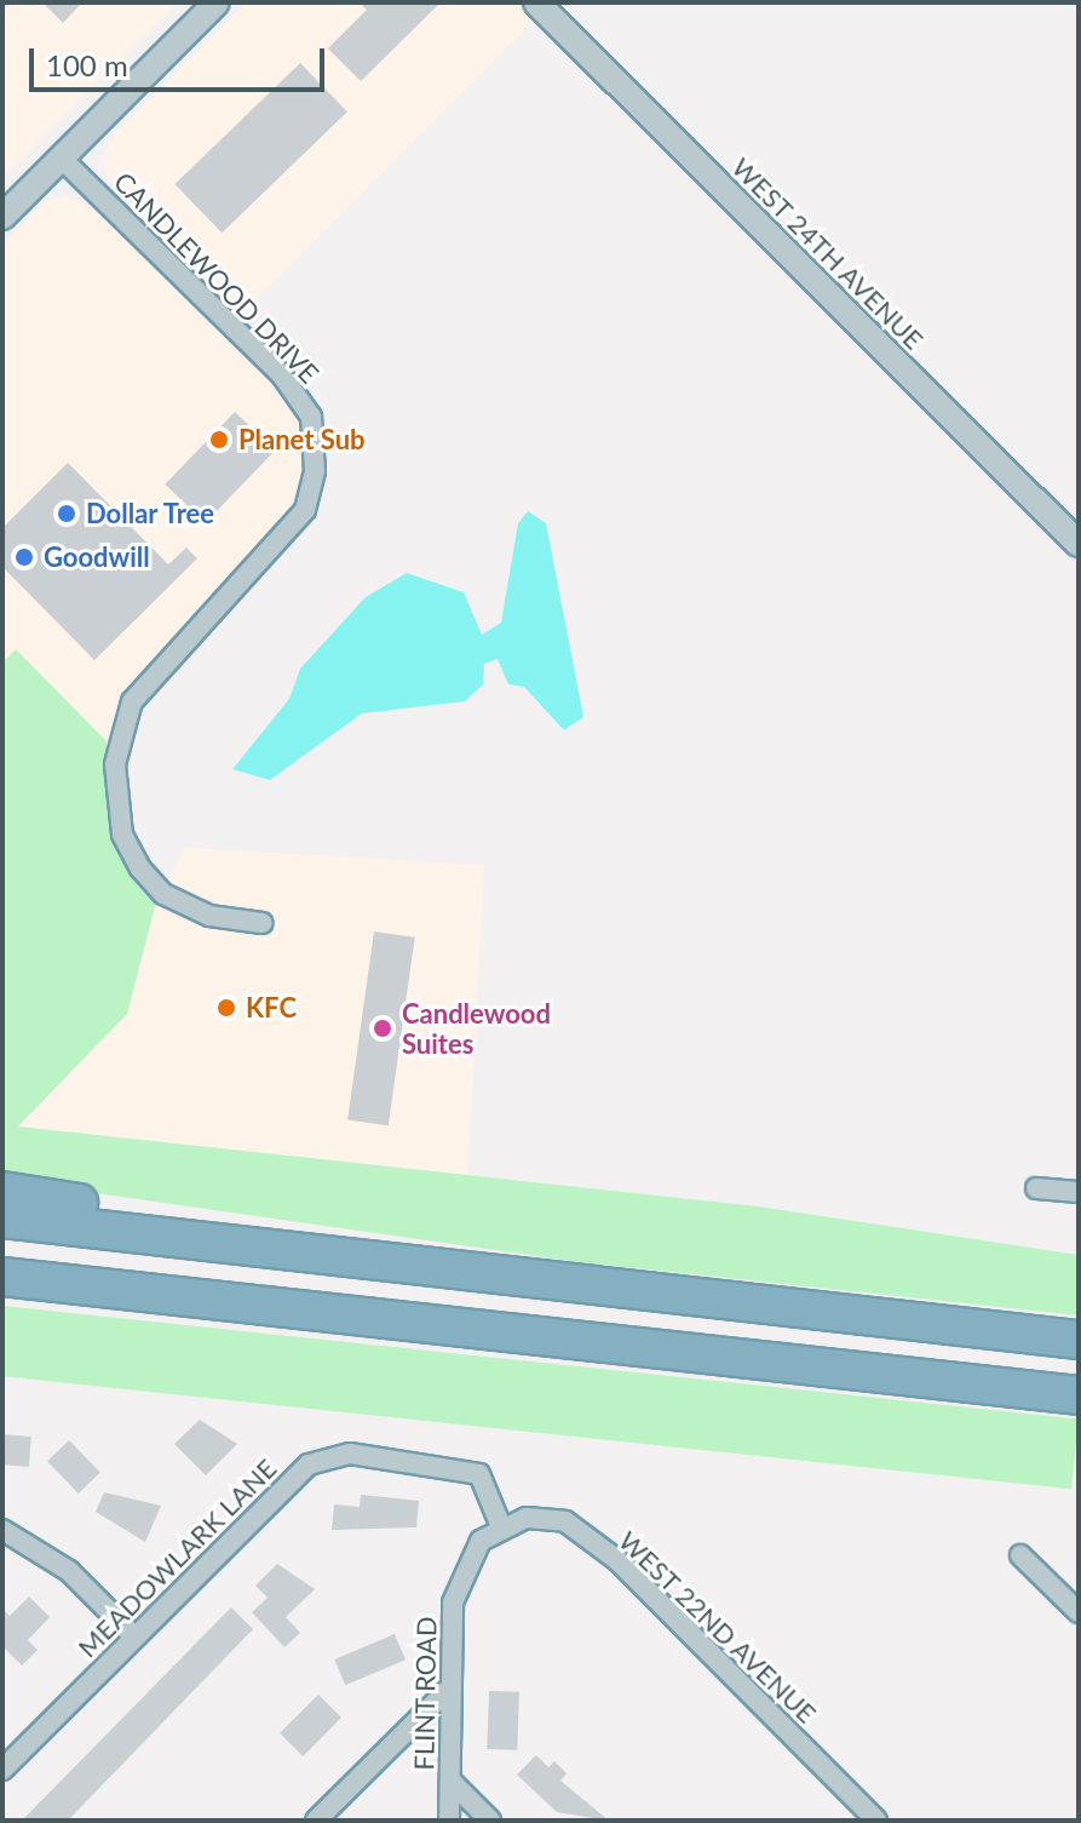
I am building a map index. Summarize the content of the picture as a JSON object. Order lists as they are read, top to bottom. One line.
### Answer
{"streets":{"street":["WEST 24TH AVENUE","CANDLEWOOD DRIVE","MEADOWLARK LANE","WEST 22ND AVENUE","FLINT ROAD"]},"crossings":[["MEADOWLARK LANE","WEST 22ND AVENUE"],["MEADOWLARK LANE","FLINT ROAD"],["WEST 22ND AVENUE","FLINT ROAD"]],"places":["Planet Sub","Dollar Tree","Goodwill","KFC","Candlewood Suites"],"scale_bar":"100 m"}
